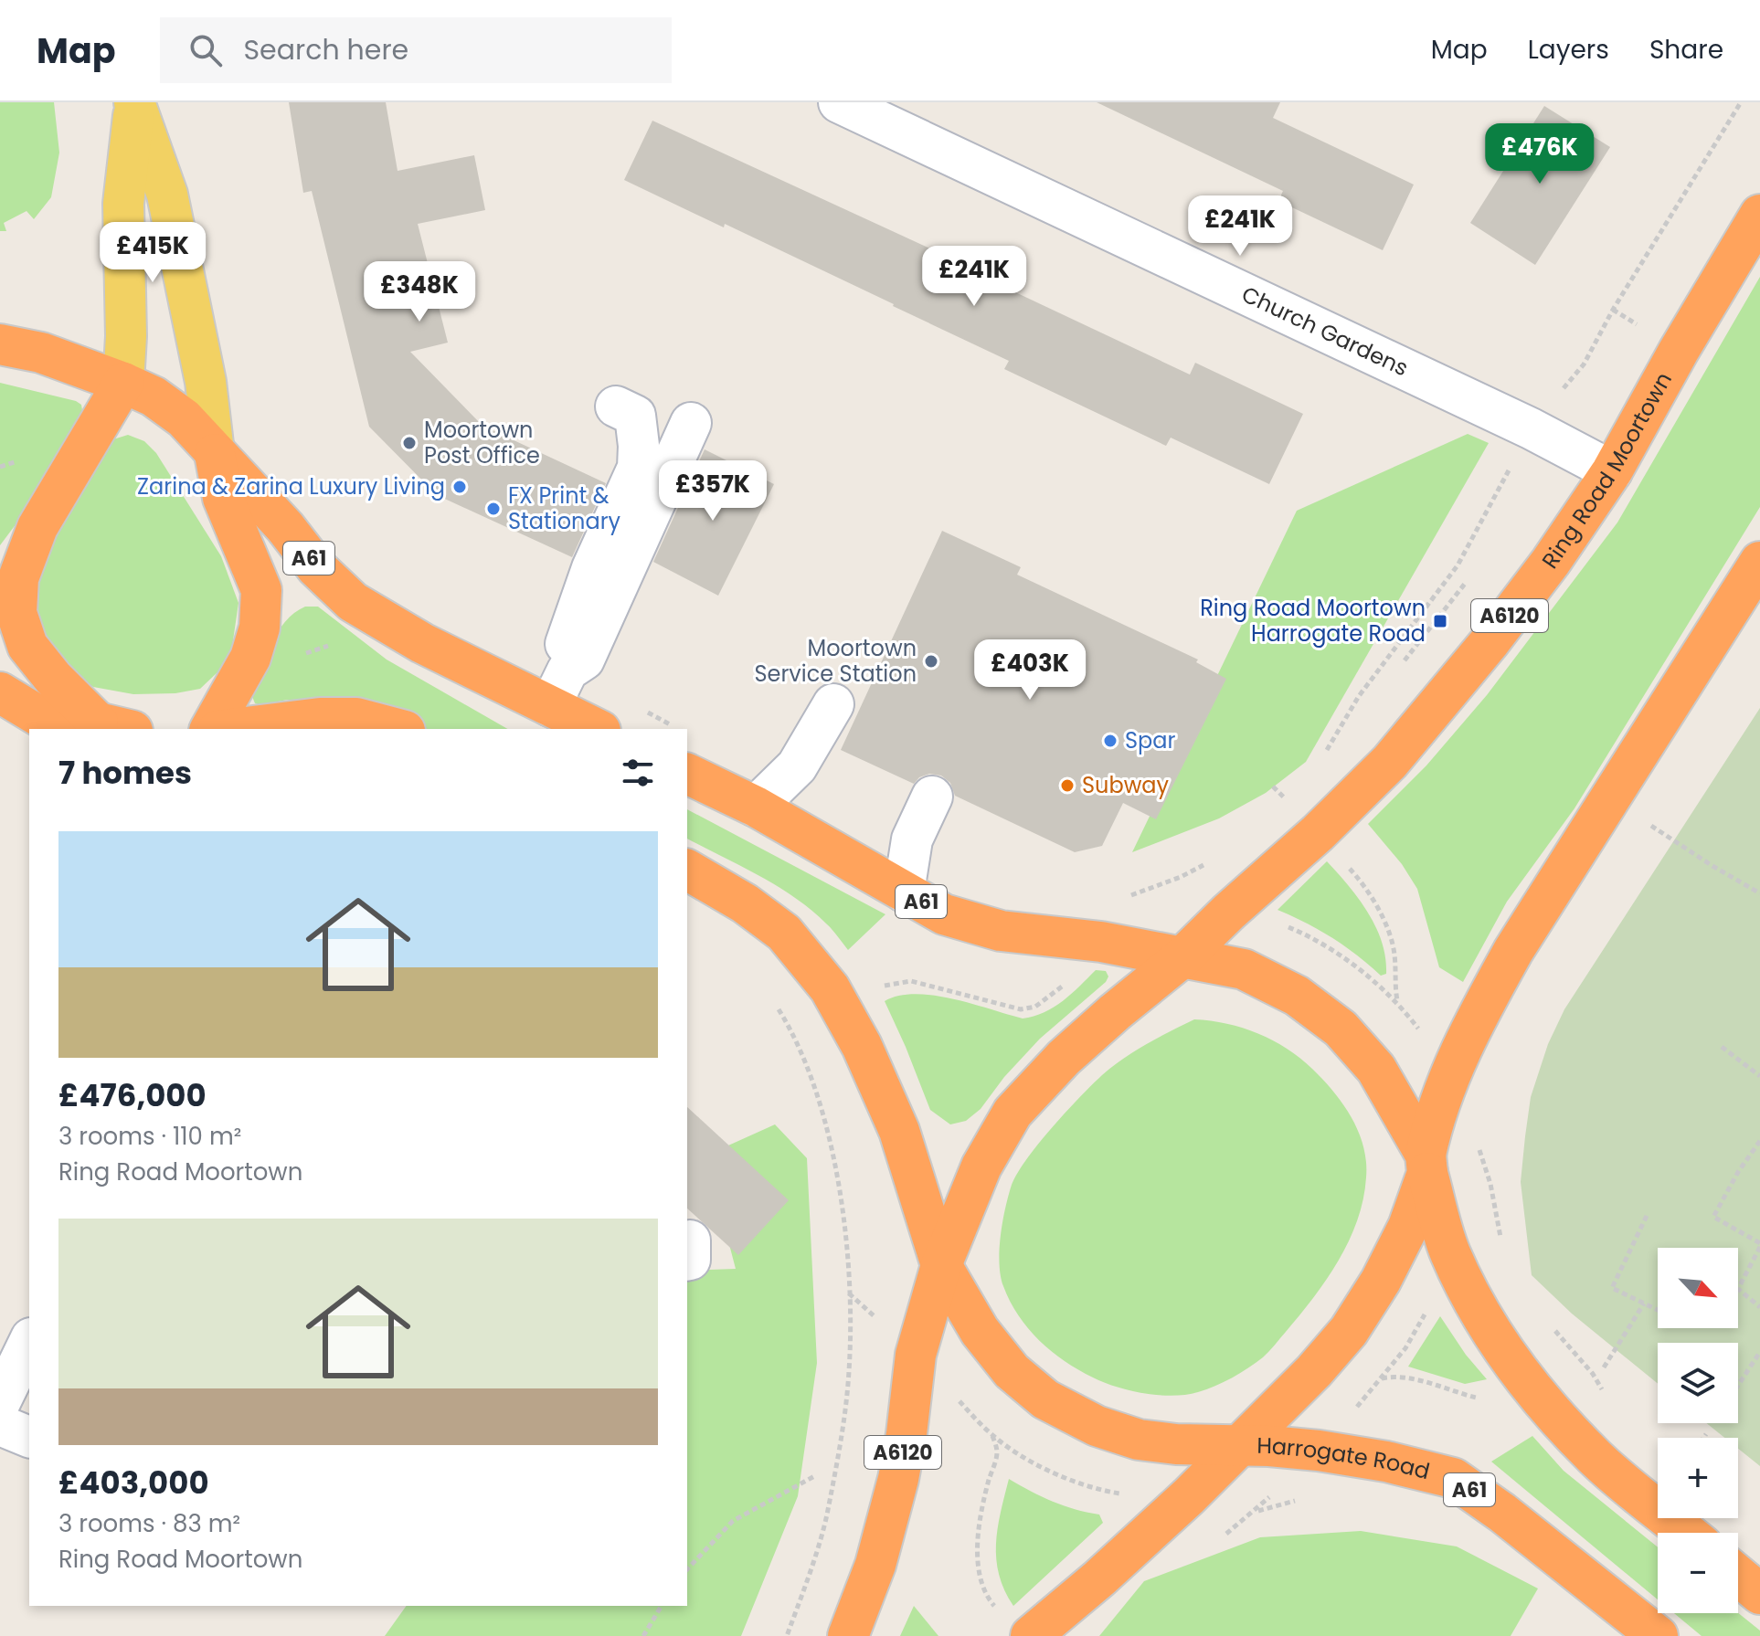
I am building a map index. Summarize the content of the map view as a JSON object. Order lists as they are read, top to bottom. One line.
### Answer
{"streets":{"highway":["Ring Road Moortown","A61","A6120","Harrogate Road"],"street":["Church Gardens"]},"crossings":[["Church Gardens","Ring Road Moortown"],["Ring Road Moortown","A61"],["Ring Road Moortown","A6120"],["Ring Road Moortown","Harrogate Road"],["A6120","Harrogate Road"]],"places":{"other":["Moortown Post Office","Zarina & Zarina Luxury Living","FX Print & Stationary","Moortown Service Station","Spar","Subway"],"transit":["Ring Road Moortown Harrogate Road"]},"north":"bottom right","page":{"header":"Map","search":"Search here","nav":["Map","Layers","Share"],"price":["£476K","£241K","£415K","£241K","£348K","£357K","£403K"],"heading":"7 homes","list":[{"name":"£476,000","note":"3 rooms · 110 m² · Ring Road Moortown"},{"name":"£403,000","note":"3 rooms · 83 m² · Ring Road Moortown"}],"map_buttons":["+","−"]}}
